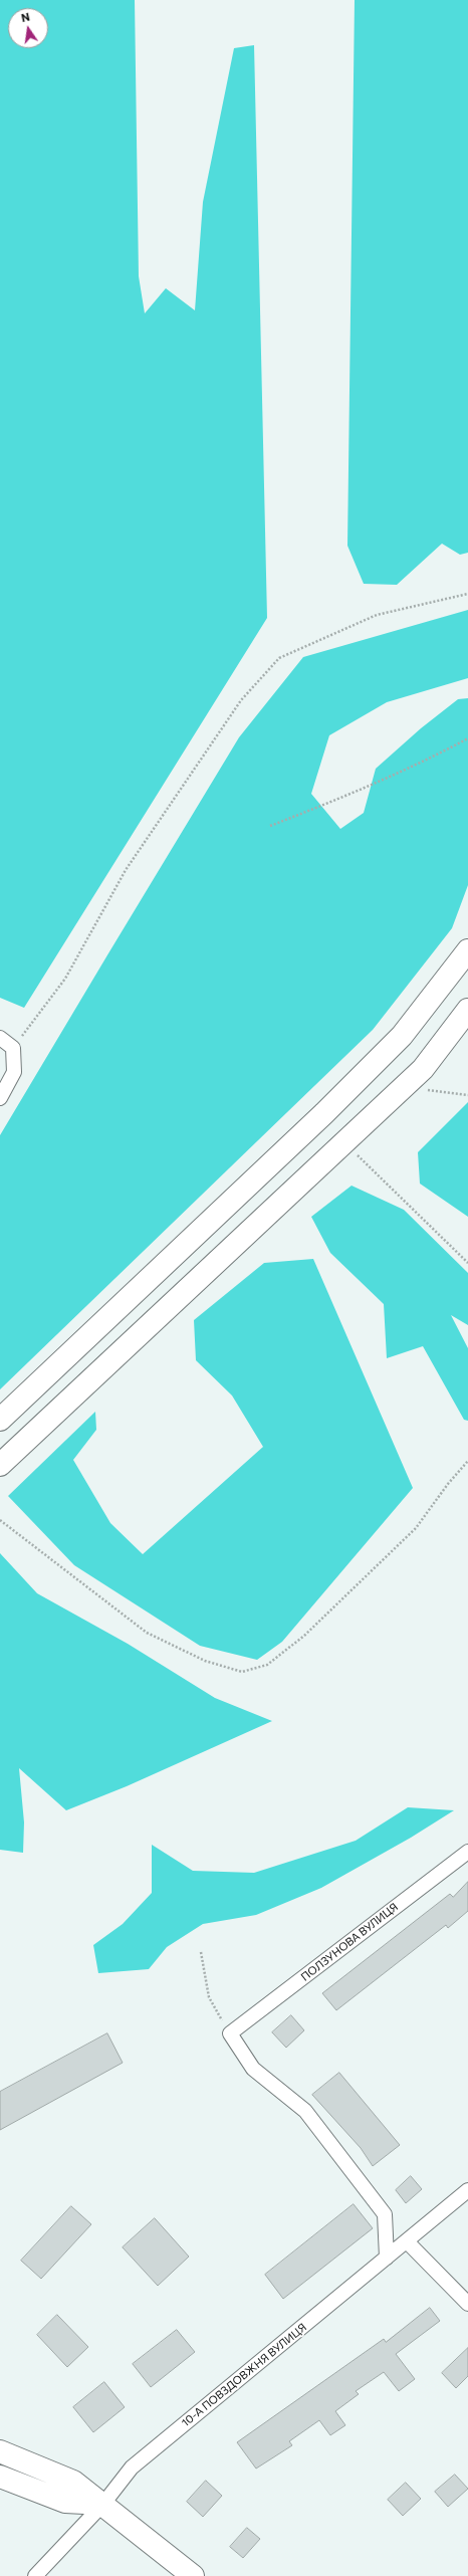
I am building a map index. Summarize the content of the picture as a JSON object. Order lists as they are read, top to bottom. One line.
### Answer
{"streets":{"street":["ПОЛЗУНОВА ВУЛИЦЯ","10-А ПОВЗДОВЖНЯ ВУЛИЦЯ"]},"north":"top"}
